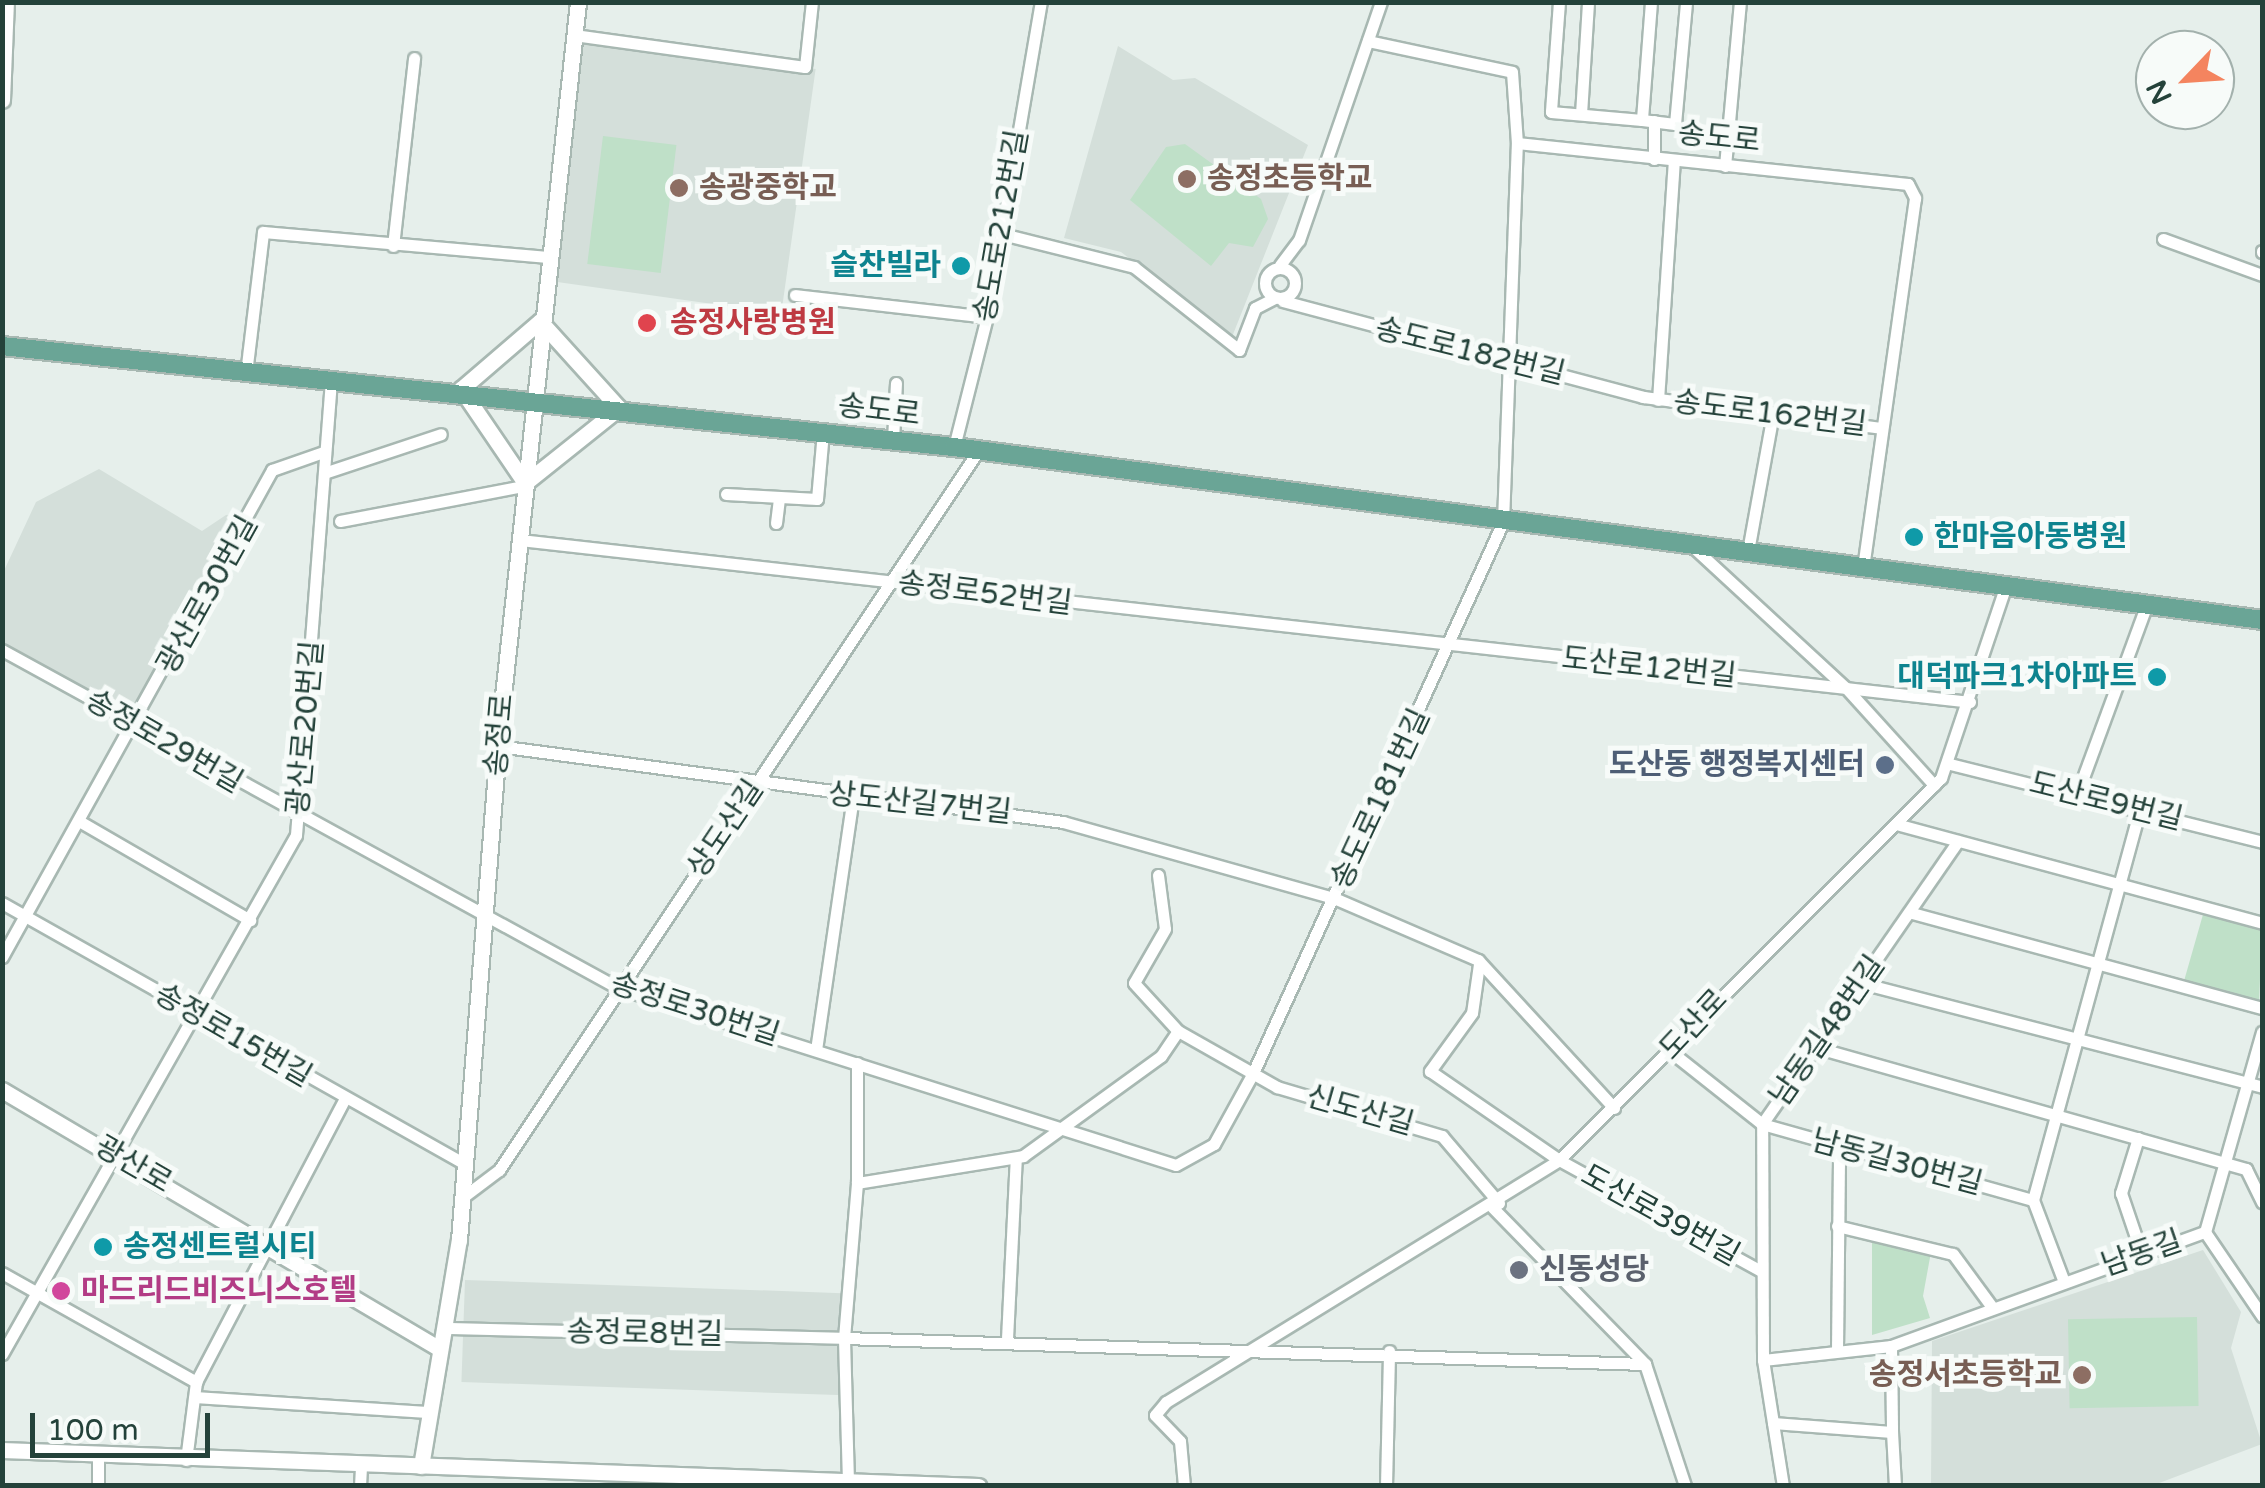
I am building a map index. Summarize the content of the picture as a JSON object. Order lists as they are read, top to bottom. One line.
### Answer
{"streets":{"main road":["송도로","송정로","광산로"],"street":["송도로212번길","송도로182번길","송도로162번길","송정로52번길","광산로30번길","도산로12번길","광산로20번길","송정로29번길","송도로181번길","도산로9번길","상도산길7번길","상도산길","송정로30번길","도산로","남동길48번길","송정로15번길","신도산길","남동길30번길","도산로39번길","남동길","송정로8번길"]},"crossings":[["송도로","송도로212번길"],["송도로","송도로162번길"],["송도로","광산로20번길"],["송도로","송정로"],["송도로","송도로181번길"],["송도로","상도산길"],["송도로","도산로"],["송도로182번길","송도로162번길"],["송정로52번길","도산로12번길"],["송정로52번길","송정로"],["송정로52번길","송도로181번길"],["송정로52번길","상도산길"],["광산로30번길","광산로20번길"],["광산로30번길","송정로29번길"],["광산로30번길","송정로15번길"],["도산로12번길","송도로181번길"],["도산로12번길","도산로"],["광산로20번길","송정로29번길"],["광산로20번길","송정로15번길"],["광산로20번길","광산로"],["송정로","송정로29번길"],["송정로","상도산길7번길"],["송정로","상도산길"],["송정로","송정로30번길"],["송정로","송정로15번길"],["송정로","광산로"],["송정로","송정로8번길"],["송정로29번길","송정로30번길"],["송도로181번길","상도산길7번길"],["송도로181번길","송정로30번길"],["송도로181번길","신도산길"],["도산로9번길","도산로"],["상도산길7번길","상도산길"],["상도산길7번길","도산로39번길"],["상도산길","송정로30번길"],["도산로","신도산길"],["도산로","도산로39번길"],["도산로","송정로8번길"],["남동길48번길","남동길30번길"],["남동길48번길","도산로39번길"],["남동길48번길","남동길"]],"places":["송정초등학교","송광중학교","슬찬빌라","송정사랑병원","한마음아동병원","대덕파크1차아파트","도산동 행정복지센터","송정센트럴시티","신동성당","마드리드비즈니스호텔","송정서초등학교"],"scale_bar":"100 m","north":"bottom left"}
